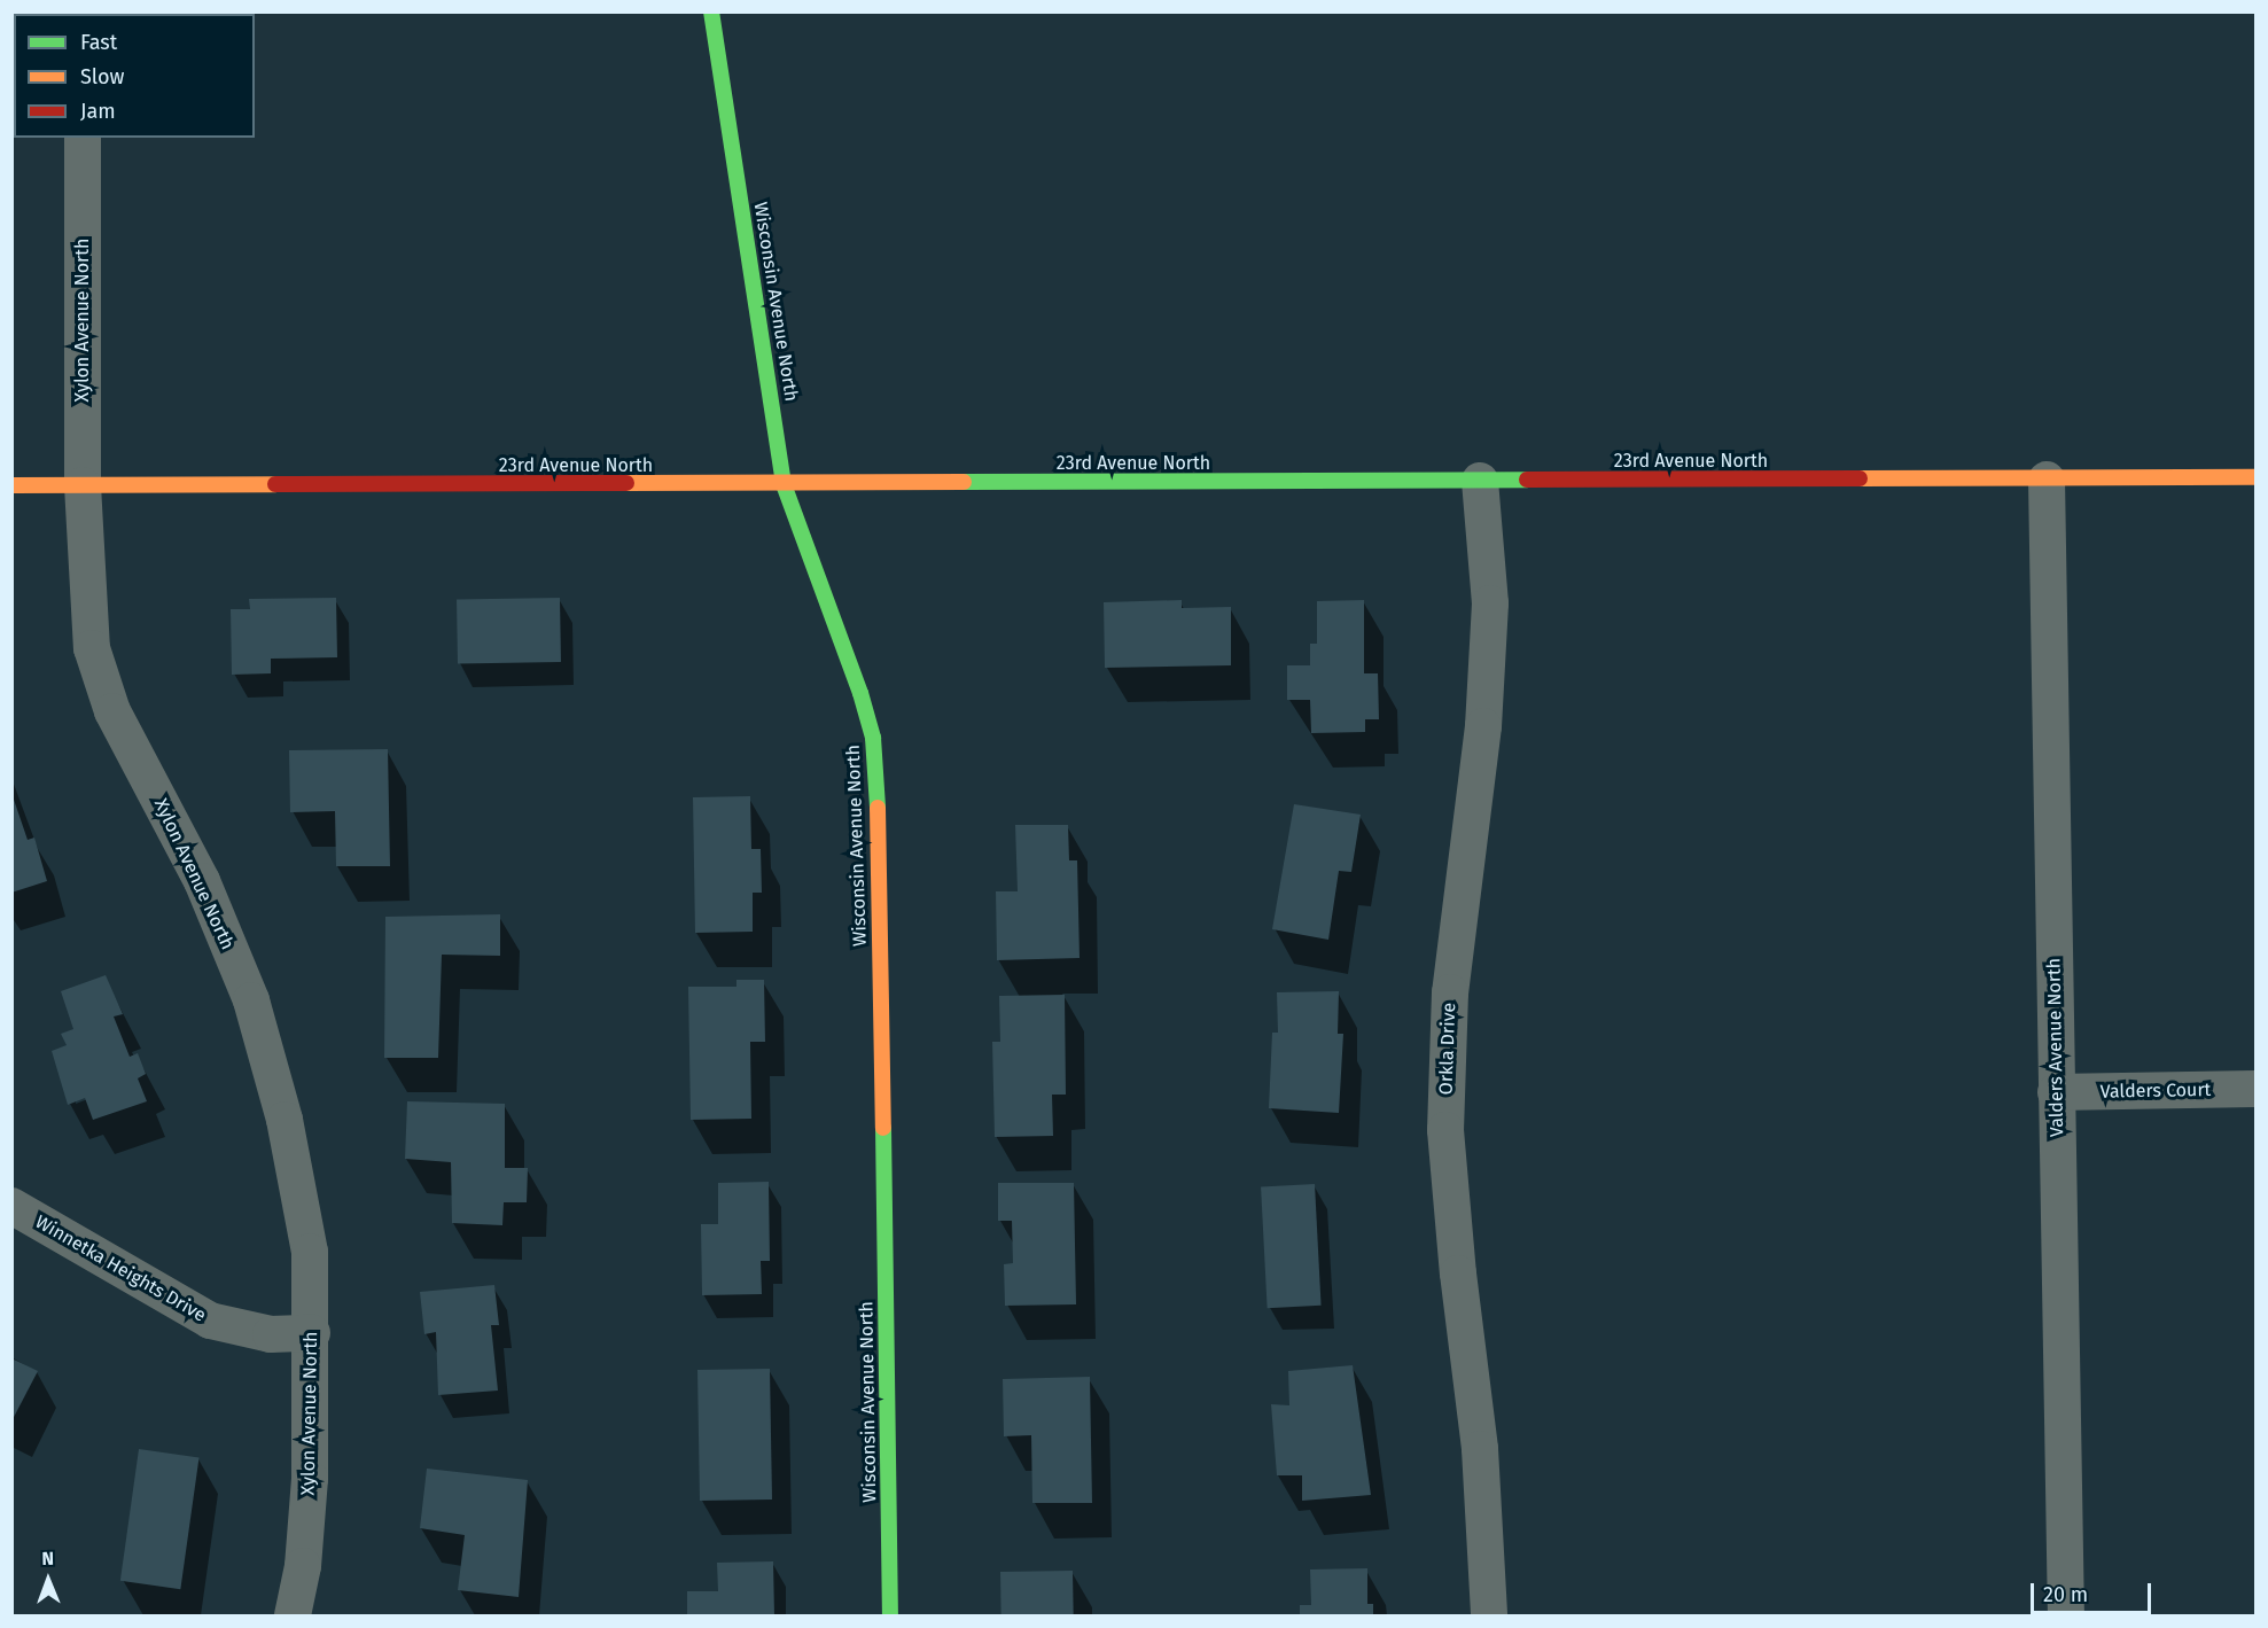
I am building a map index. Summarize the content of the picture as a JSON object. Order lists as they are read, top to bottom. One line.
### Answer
{"streets":{"street":["Wisconsin Avenue North","Xylon Avenue North","23rd Avenue North","Valders Avenue North","Orkla Drive","Valders Court","Winnetka Heights Drive"]},"crossings":[["Wisconsin Avenue North","23rd Avenue North"],["Xylon Avenue North","23rd Avenue North"],["Xylon Avenue North","Winnetka Heights Drive"],["23rd Avenue North","Valders Avenue North"],["23rd Avenue North","Orkla Drive"],["Valders Avenue North","Valders Court"]],"legend":["Fast","Slow","Jam"],"scale_bar":"20 m","north":"top"}
